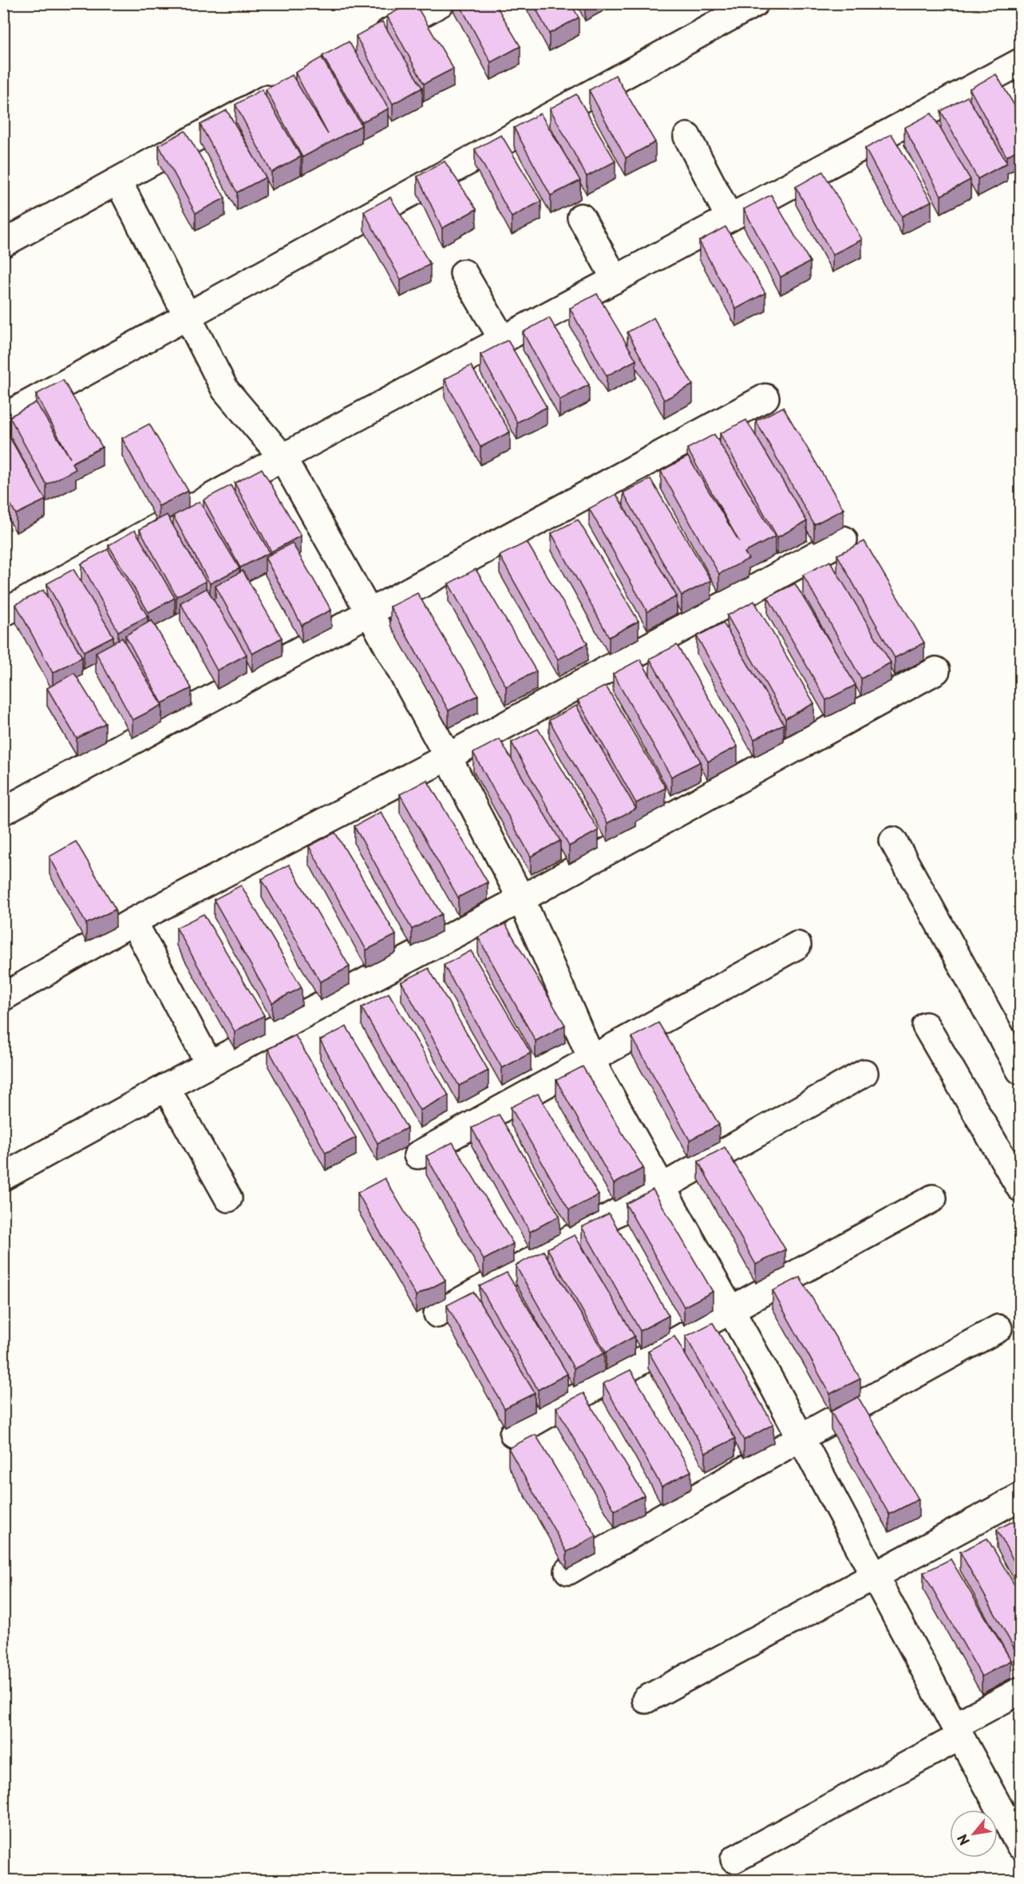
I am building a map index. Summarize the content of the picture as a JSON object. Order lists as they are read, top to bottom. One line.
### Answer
{"north":"bottom left"}
